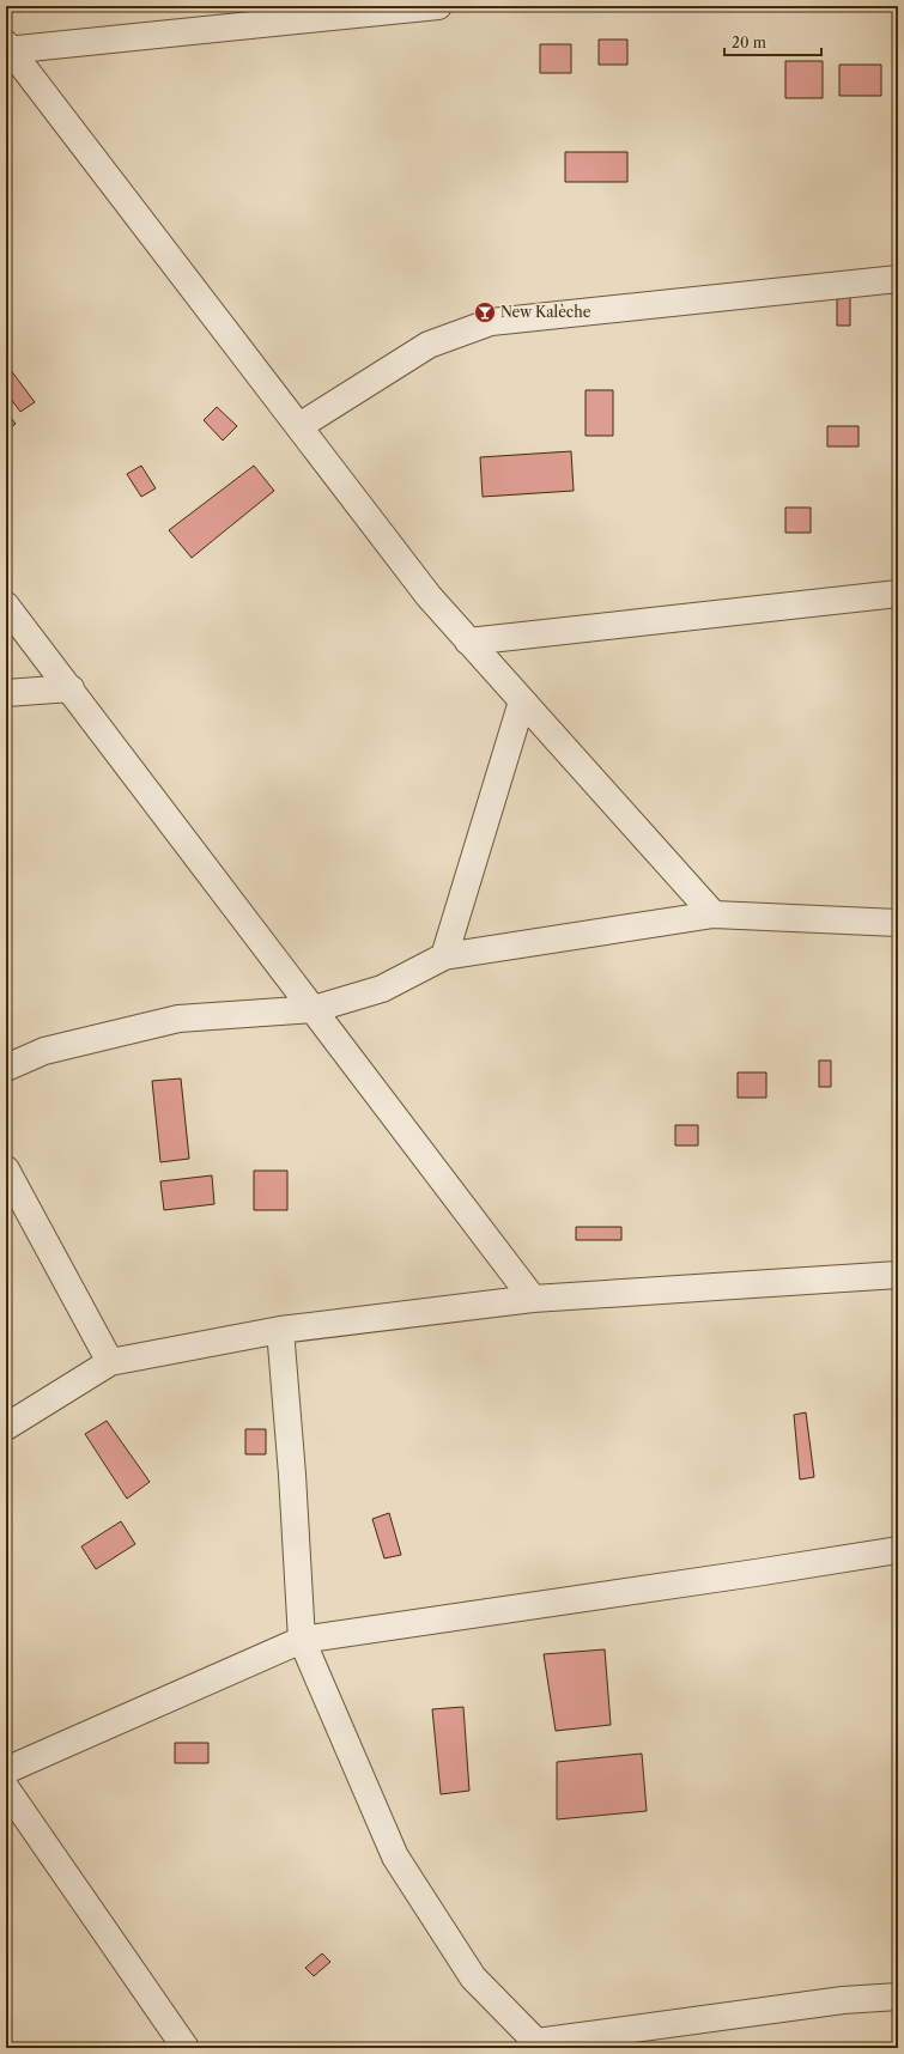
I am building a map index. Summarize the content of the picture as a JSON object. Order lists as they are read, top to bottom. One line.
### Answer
{"places":{"bar":["New Kalèche"]},"scale_bar":"20 m"}
